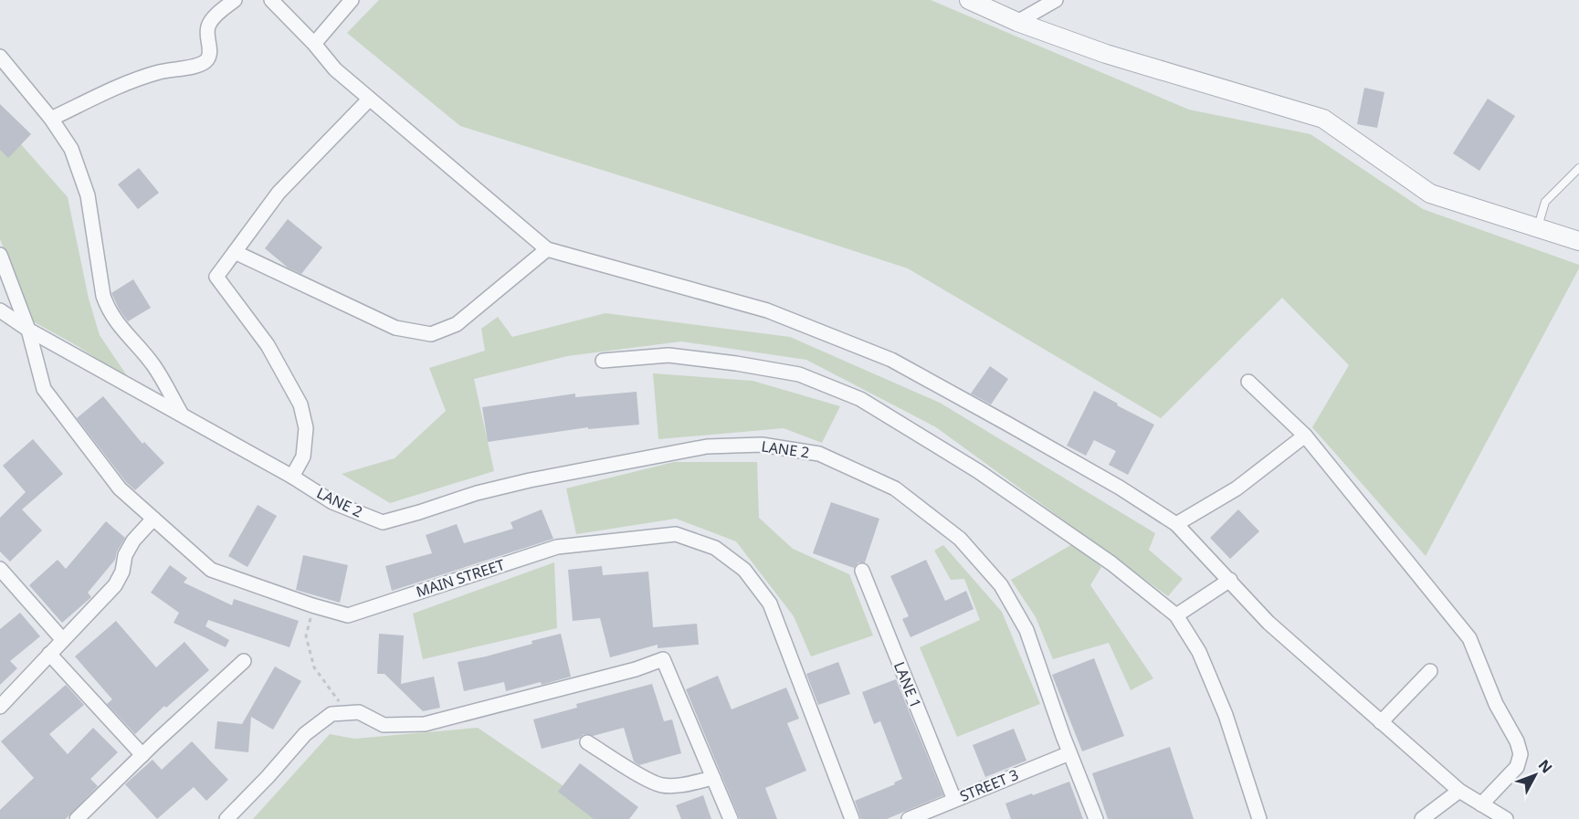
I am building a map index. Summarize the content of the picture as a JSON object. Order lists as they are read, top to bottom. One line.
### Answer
{"streets":{"street":["LANE 2","MAIN STREET","LANE 1","STREET 3"]},"crossings":[["LANE 2","MAIN STREET"],["LANE 2","STREET 3"],["LANE 1","STREET 3"]],"north":"top right"}
